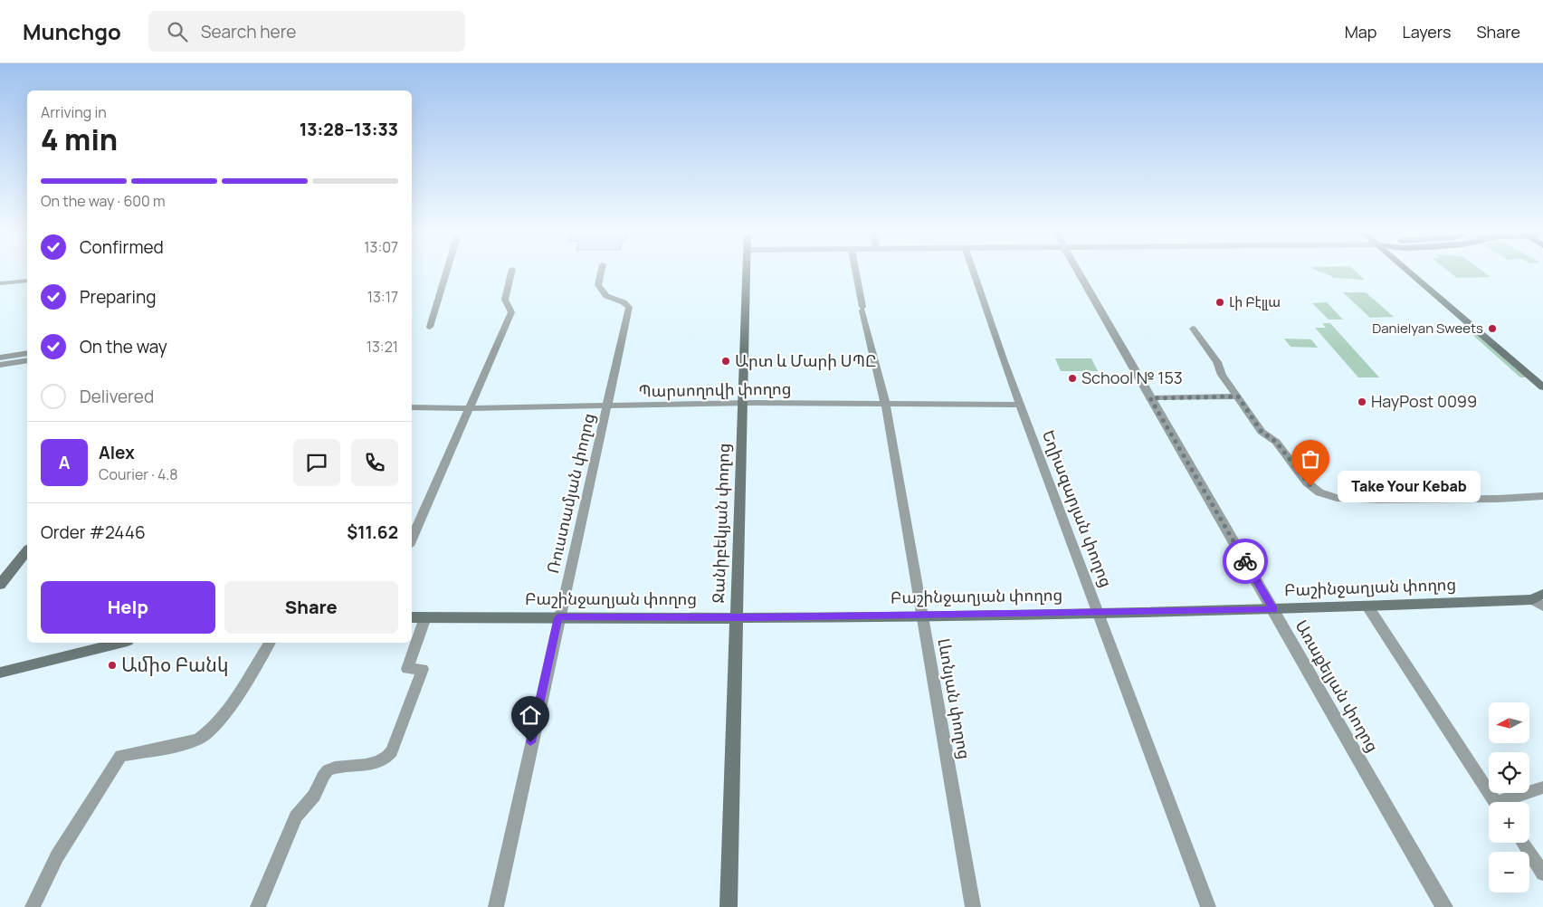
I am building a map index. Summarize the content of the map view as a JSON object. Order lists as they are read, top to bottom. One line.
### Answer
{"streets":{"main road":["Ջանիբեկյան փողոց","Բաշինջաղյան փողոց"],"street":["Պարսողովի փողոց","Ռուստամյան փողոց","Եղիազարյան փողոց","Առաքելյան փողոց","Լևոնյան փողոց"]},"crossings":[["Պարսողովի փողոց","Ռուստամյան փողոց"],["Պարսողովի փողոց","Եղիազարյան փողոց"],["Պարսողովի փողոց","Ջանիբեկյան փողոց"],["Պարսողովի փողոց","Լևոնյան փողոց"],["Ռուստամյան փողոց","Բաշինջաղյան փողոց"],["Եղիազարյան փողոց","Բաշինջաղյան փողոց"],["Ջանիբեկյան փողոց","Բաշինջաղյան փողոց"],["Բաշինջաղյան փողոց","Առաքելյան փողոց"],["Բաշինջաղյան փողոց","Լևոնյան փողոց"]],"places":["Լի Բէլլա","Danielyan Sweets","Արտ և Մարի ՍՊԸ","School № 153","HayPost 0099","Take Your Kebab","Ամիօ Բանկ"],"north":"left","page":{"header":"Munchgo","search":"Search here","nav":["Map","Layers","Share"],"heading":["4 min","Arriving in","13:28–13:33"],"panel":["Alex","Courier · 4.8","Order #2446","$11.62"],"bar":"On the way · 600 m","list":[["Confirmed","13:07"],["Preparing","13:17"],["On the way","13:21"],"Delivered"],"round":"A","bubble":"Take Your Kebab","buttons":["Help","Share"],"map_buttons":["+","−"]}}
